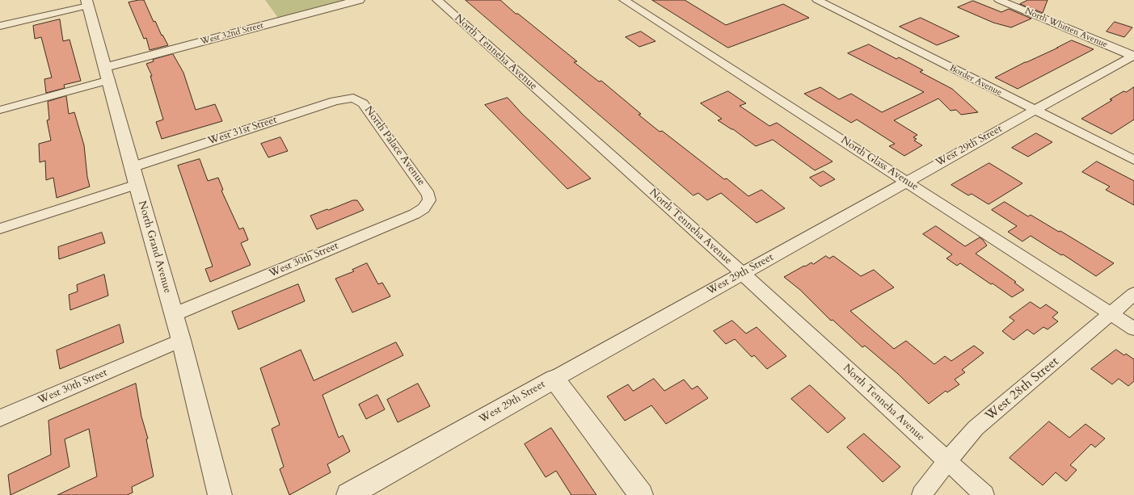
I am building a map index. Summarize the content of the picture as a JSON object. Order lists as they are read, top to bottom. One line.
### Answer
{"streets":{"street":["North Whitten Avenue","West 32nd Street","North Tenneha Avenue","Border Avenue","West 31st Street","North Palace Avenue","West 29th Street","North Glass Avenue","North Grand Avenue","West 30th Street","West 28th Street"]},"crossings":[["North Whitten Avenue","West 29th Street"],["West 32nd Street","North Grand Avenue"],["North Tenneha Avenue","West 29th Street"],["North Tenneha Avenue","West 28th Street"],["Border Avenue","West 29th Street"],["West 31st Street","North Palace Avenue"],["West 31st Street","North Grand Avenue"],["North Palace Avenue","West 30th Street"],["West 29th Street","North Glass Avenue"],["North Glass Avenue","West 28th Street"],["North Grand Avenue","West 30th Street"]]}
